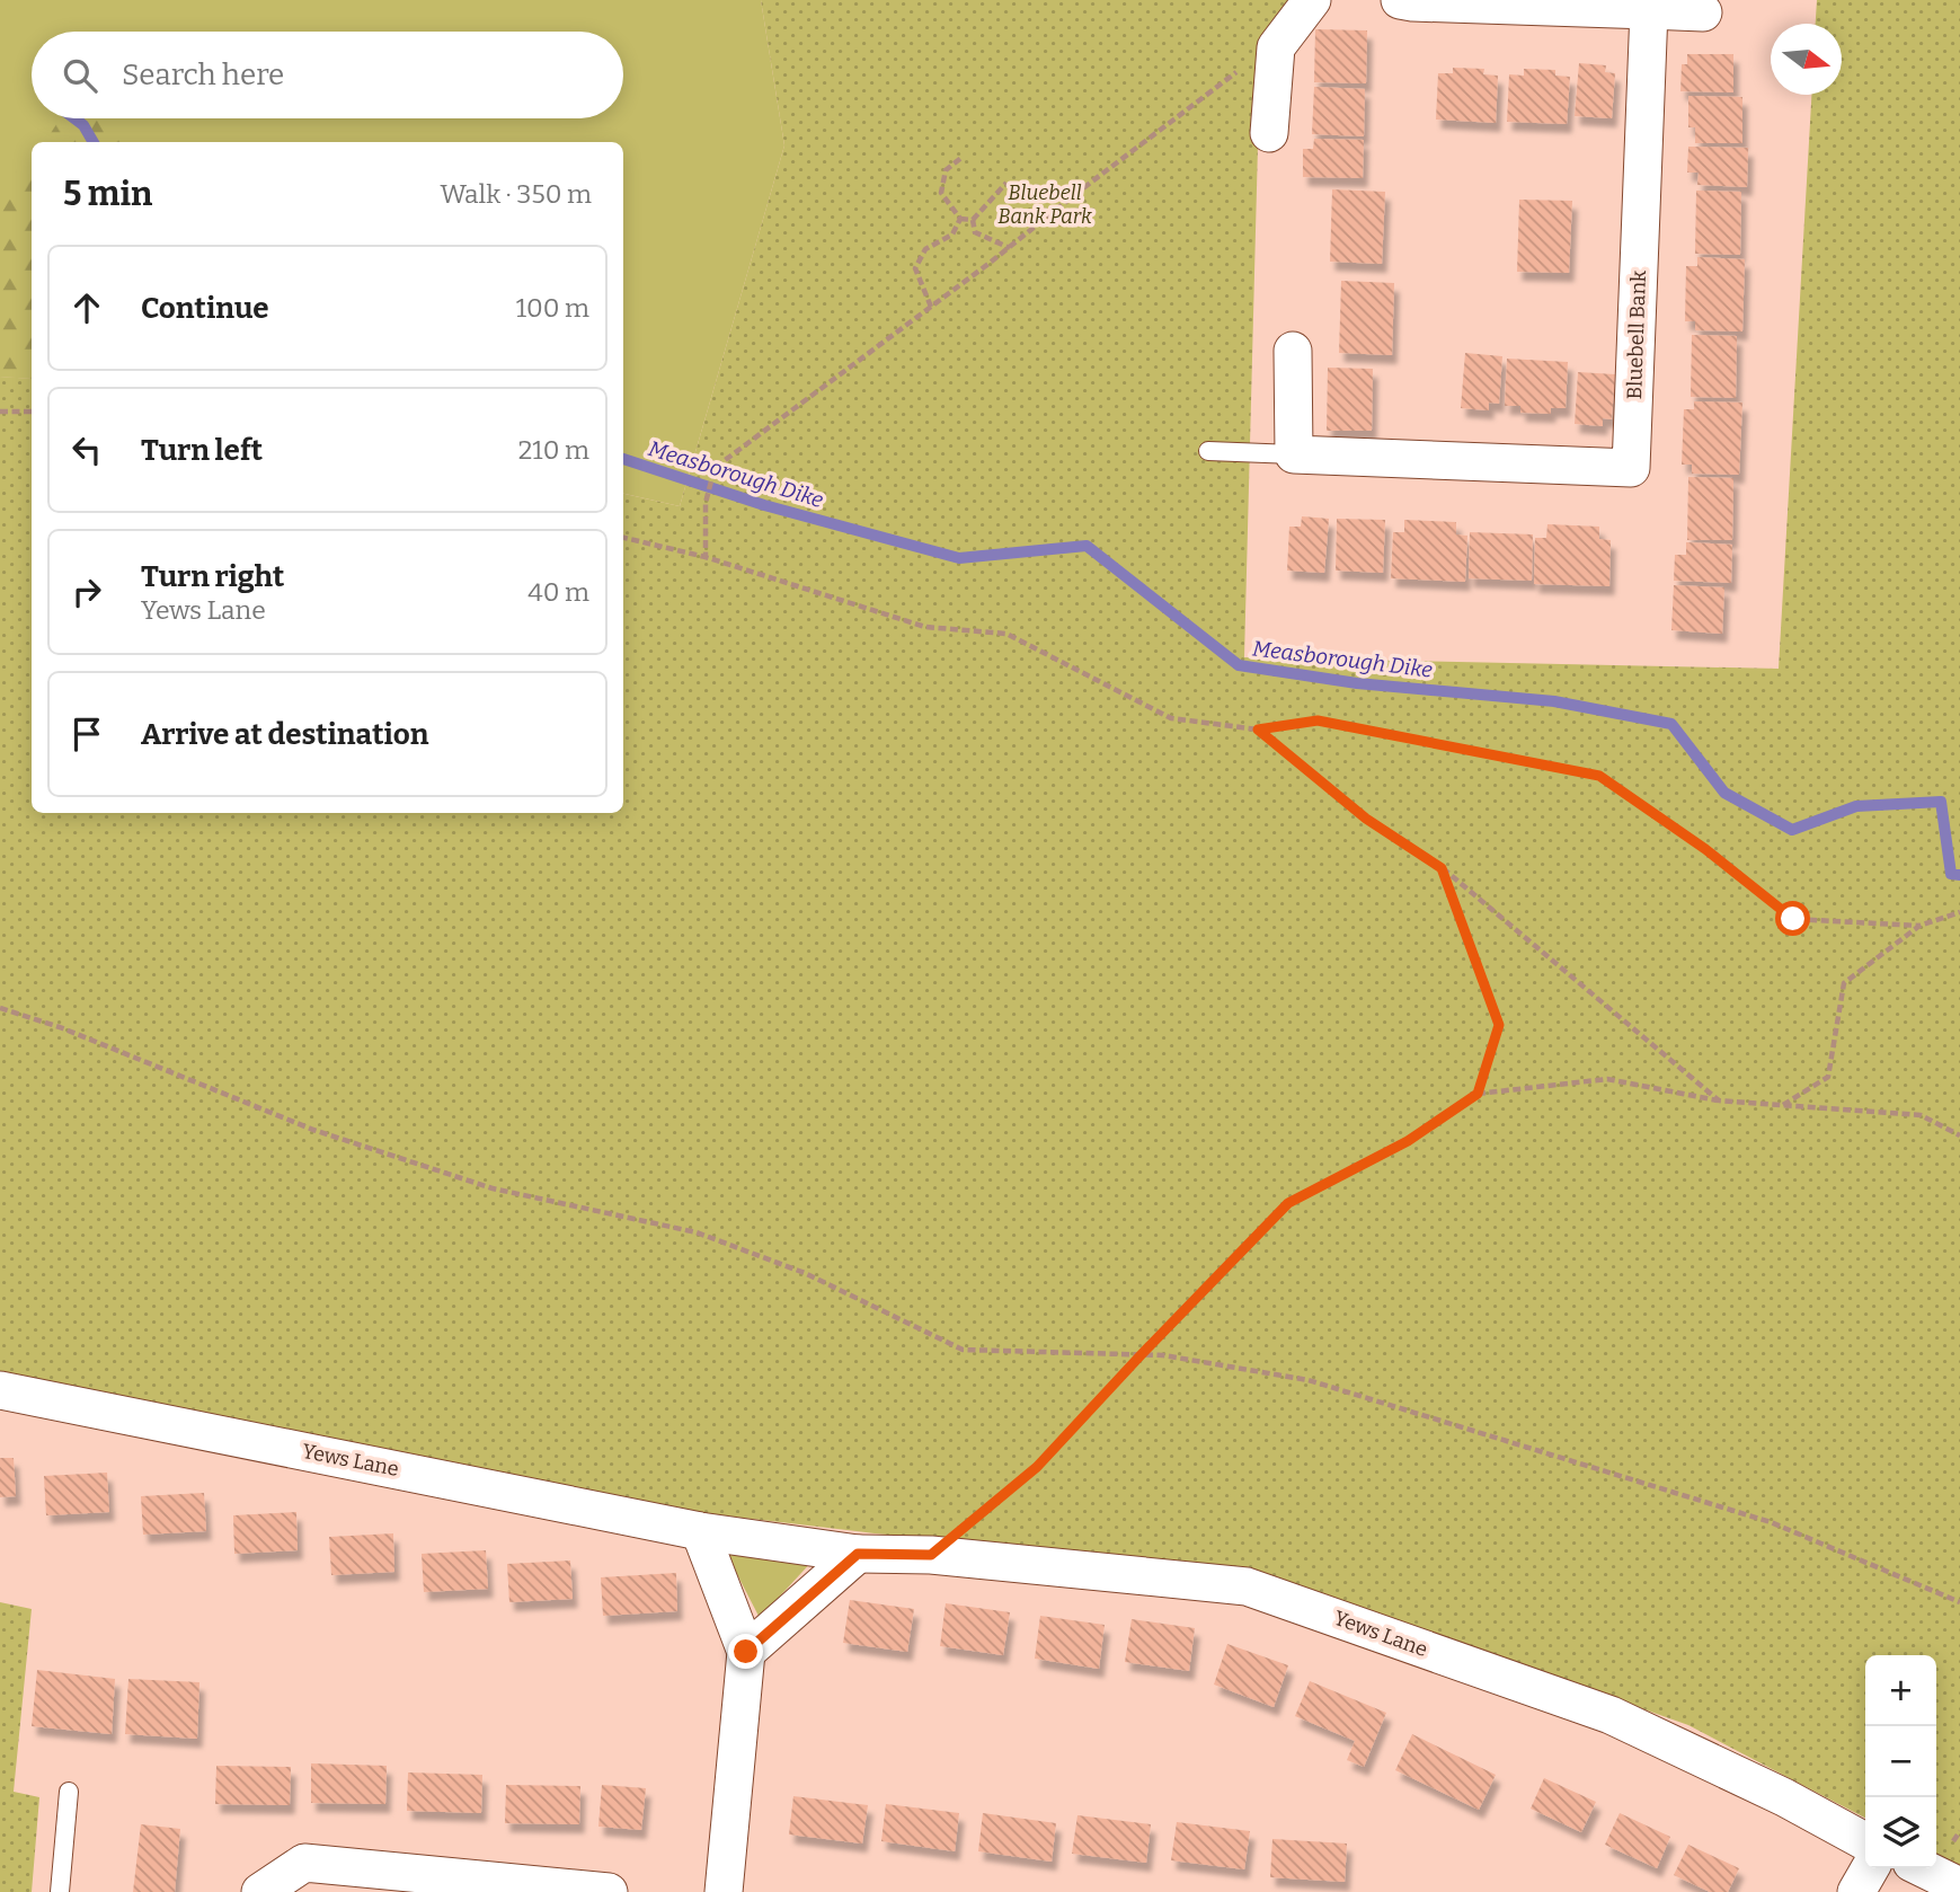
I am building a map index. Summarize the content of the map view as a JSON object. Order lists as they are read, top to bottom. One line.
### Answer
{"streets":{"street":["Bluebell Bank","Yews Lane"]},"water":["Measborough Dike"],"parks":["Bluebell Bank Park"],"north":"right","page":{"search":"Search here","heading":["5 min","Walk · 350 m"],"list":[["Continue","100 m"],["Turn left","210 m"],["Turn right","Yews Lane","40 m"],"Arrive at destination"],"map_buttons":["+","−"]}}
